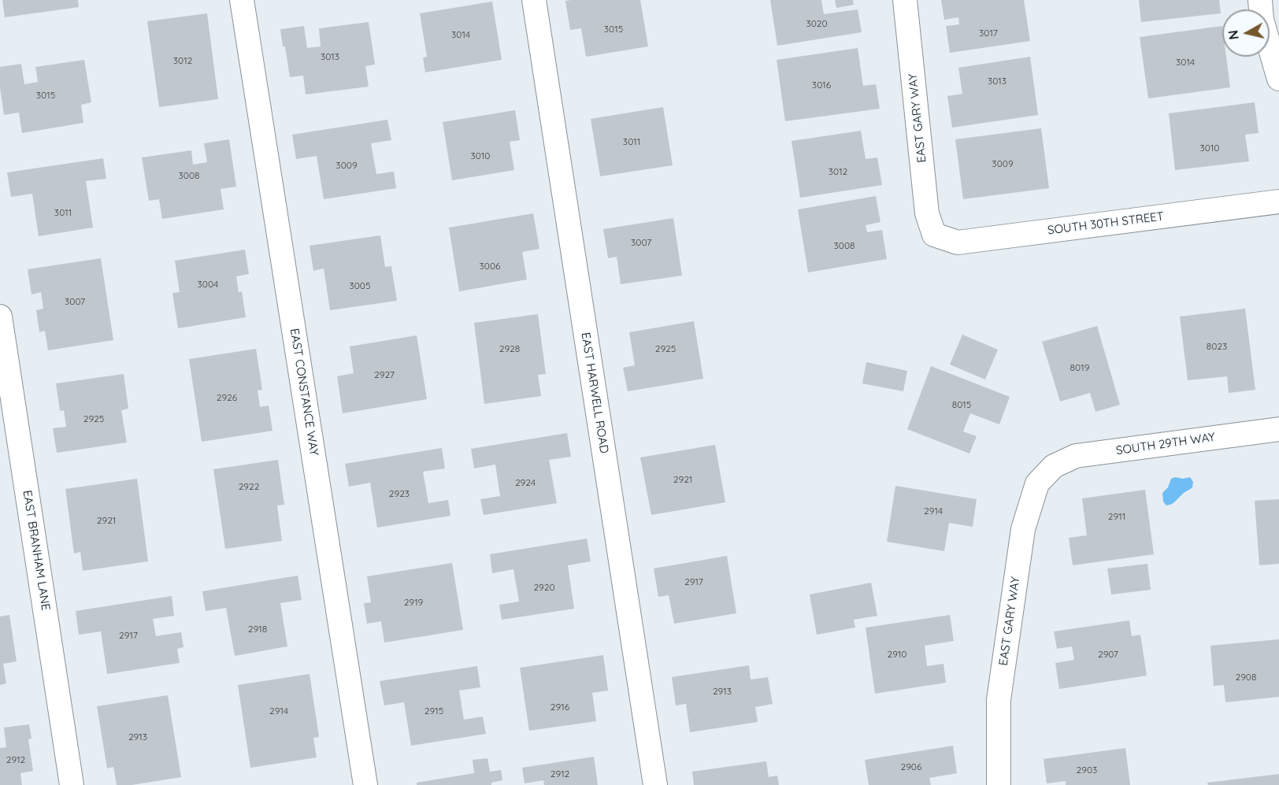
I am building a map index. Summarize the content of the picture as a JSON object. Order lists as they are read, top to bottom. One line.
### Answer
{"streets":{"street":["EAST GARY WAY","SOUTH 30TH STREET","EAST CONSTANCE WAY","EAST HARWELL ROAD","SOUTH 29TH WAY","EAST BRANHAM LANE"]},"crossings":[["EAST GARY WAY","SOUTH 30TH STREET"],["EAST GARY WAY","SOUTH 29TH WAY"]],"house_numbers":["3020","3015","3017","3014","3013","3012","3014","3013","3016","3015","3011","3010","3010","3009","3009","3012","3008","3011","3007","3008","3006","3004","3005","3007","8023","2928","2925","8019","2927","2926","8015","2925","2921","2924","2922","2923","2914","2911","2921","2917","2920","2919","2918","2917","2910","2907","2908","2913","2916","2914","2915","2913","2912","2906","2903","2912"],"north":"left"}
